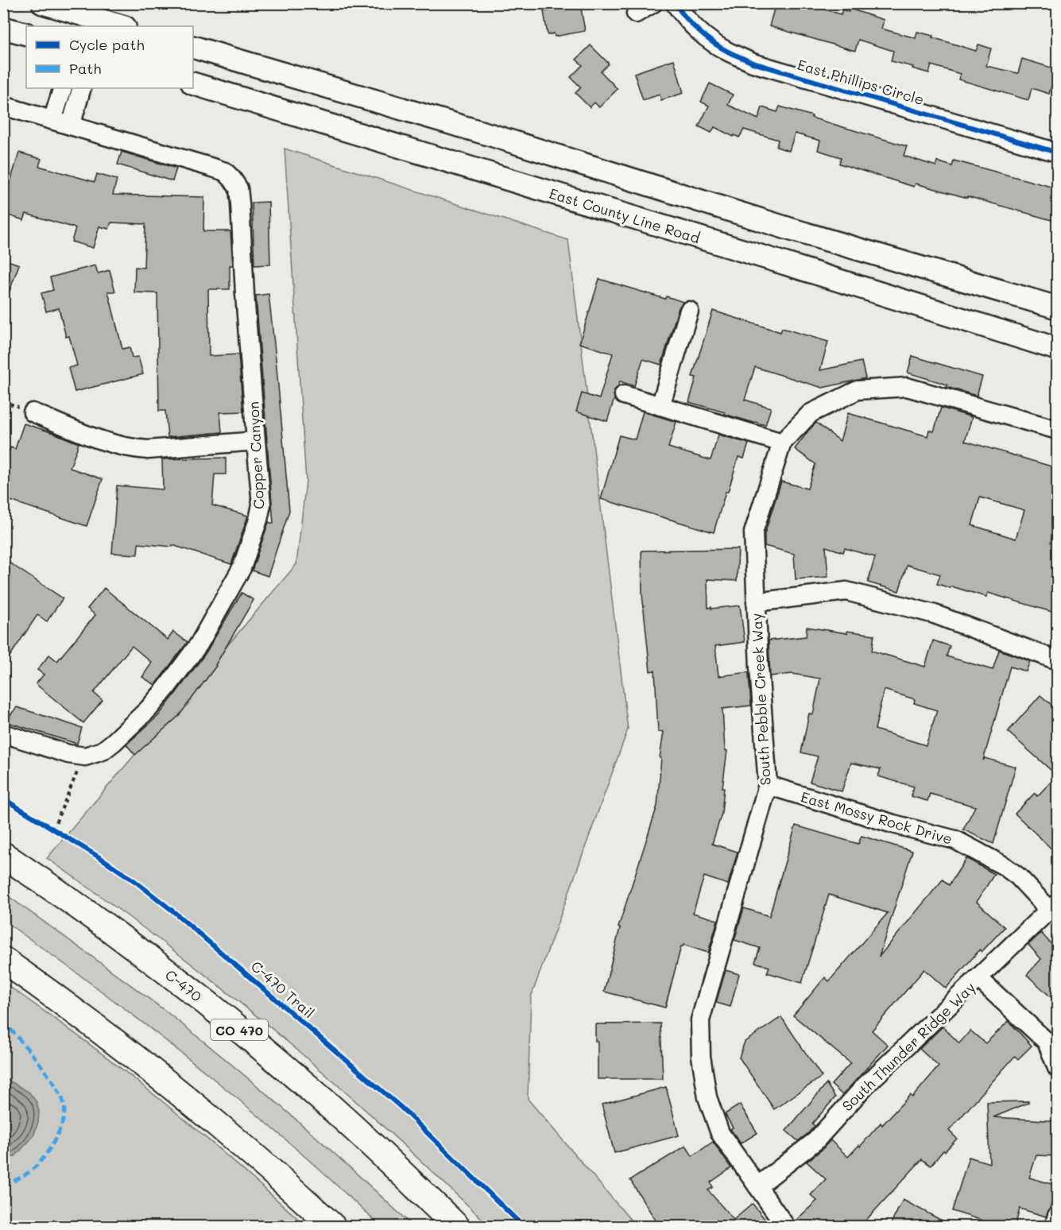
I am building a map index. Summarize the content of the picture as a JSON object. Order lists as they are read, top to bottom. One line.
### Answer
{"streets":{"highway":["C-470","CO 470"],"main road":["East County Line Road"],"street":["East Phillips Circle","Copper Canyon","South Pebble Creek Way","East Mossy Rock Drive","South Thunder Ridge Way"],"cycle path":["C-470 Trail"]},"crossings":[["South Pebble Creek Way","East Mossy Rock Drive"],["South Pebble Creek Way","South Thunder Ridge Way"],["East Mossy Rock Drive","South Thunder Ridge Way"]],"legend":["Cycle path","Path"]}
